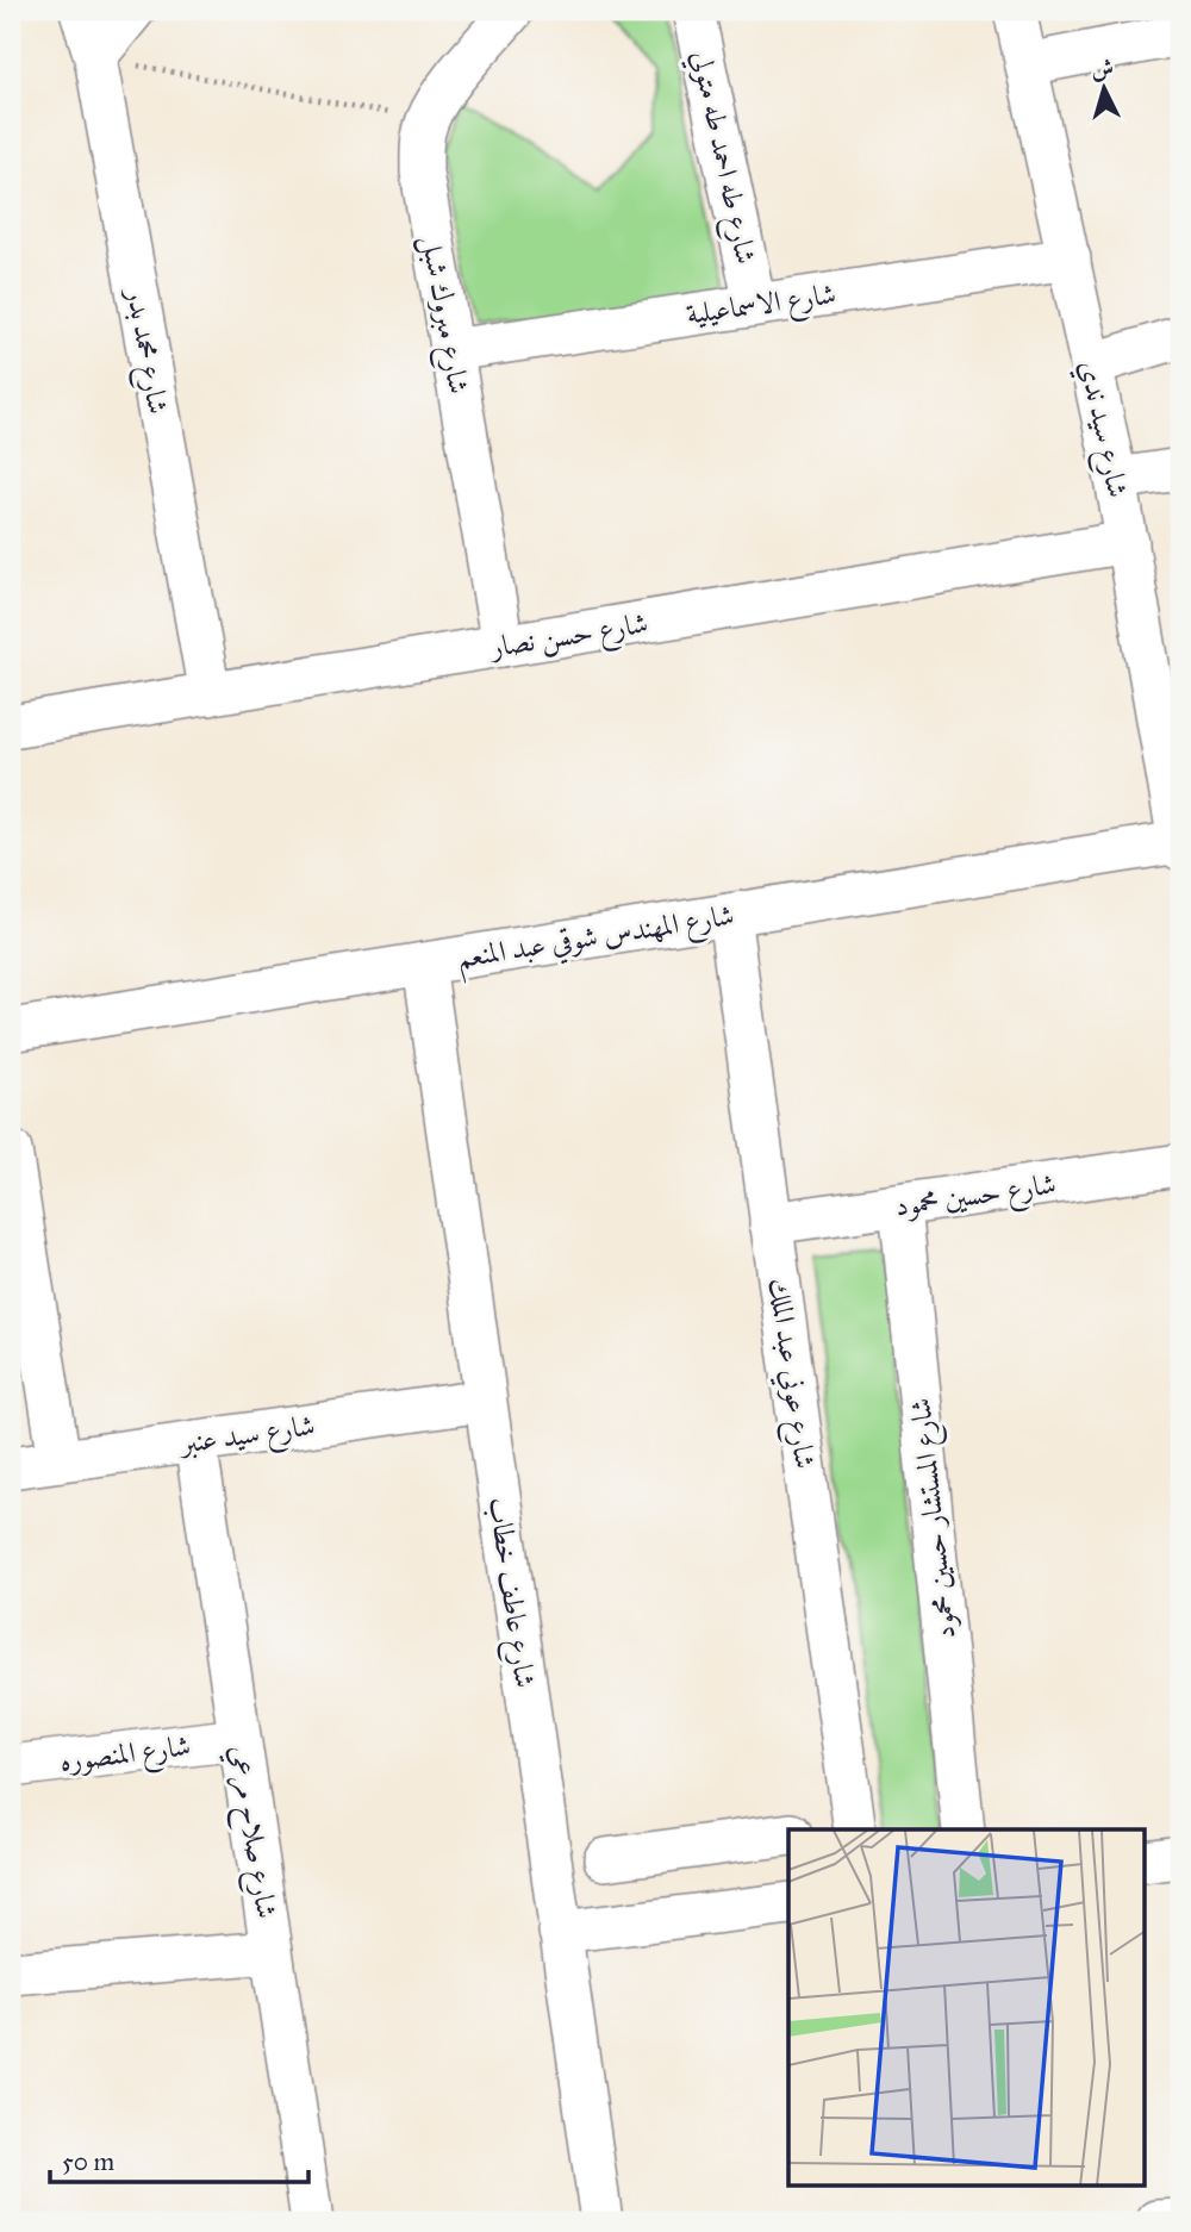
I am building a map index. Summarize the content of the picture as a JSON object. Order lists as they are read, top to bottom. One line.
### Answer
{"streets":{"street":["شارع طه احمد طه متولي","شارع الاسماعيلية","شارع مبروك شبل","شارع محمد بدر","شارع سيد ندي","شارع حسن نصار","شارع المهندس شوقي عبد المنعم","شارع حسين محمود","شارع عوني عبد الملك","شارع سيد عنبر","شارع المستشار حسين محمود","شارع عاطف خطاب","شارع المنصوره","شارع صلاح مرعي"]},"crossings":[["شارع طه احمد طه متولي","شارع الاسماعيلية"],["شارع الاسماعيلية","شارع مبروك شبل"],["شارع الاسماعيلية","شارع سيد ندي"],["شارع مبروك شبل","شارع حسن نصار"],["شارع محمد بدر","شارع حسن نصار"],["شارع سيد ندي","شارع حسن نصار"],["شارع سيد ندي","شارع المهندس شوقي عبد المنعم"],["شارع المهندس شوقي عبد المنعم","شارع عوني عبد الملك"],["شارع المهندس شوقي عبد المنعم","شارع عاطف خطاب"],["شارع حسين محمود","شارع عوني عبد الملك"],["شارع حسين محمود","شارع المستشار حسين محمود"],["شارع سيد عنبر","شارع عاطف خطاب"],["شارع سيد عنبر","شارع صلاح مرعي"],["شارع المنصوره","شارع صلاح مرعي"]],"scale_bar":"50 m","north":"top"}
